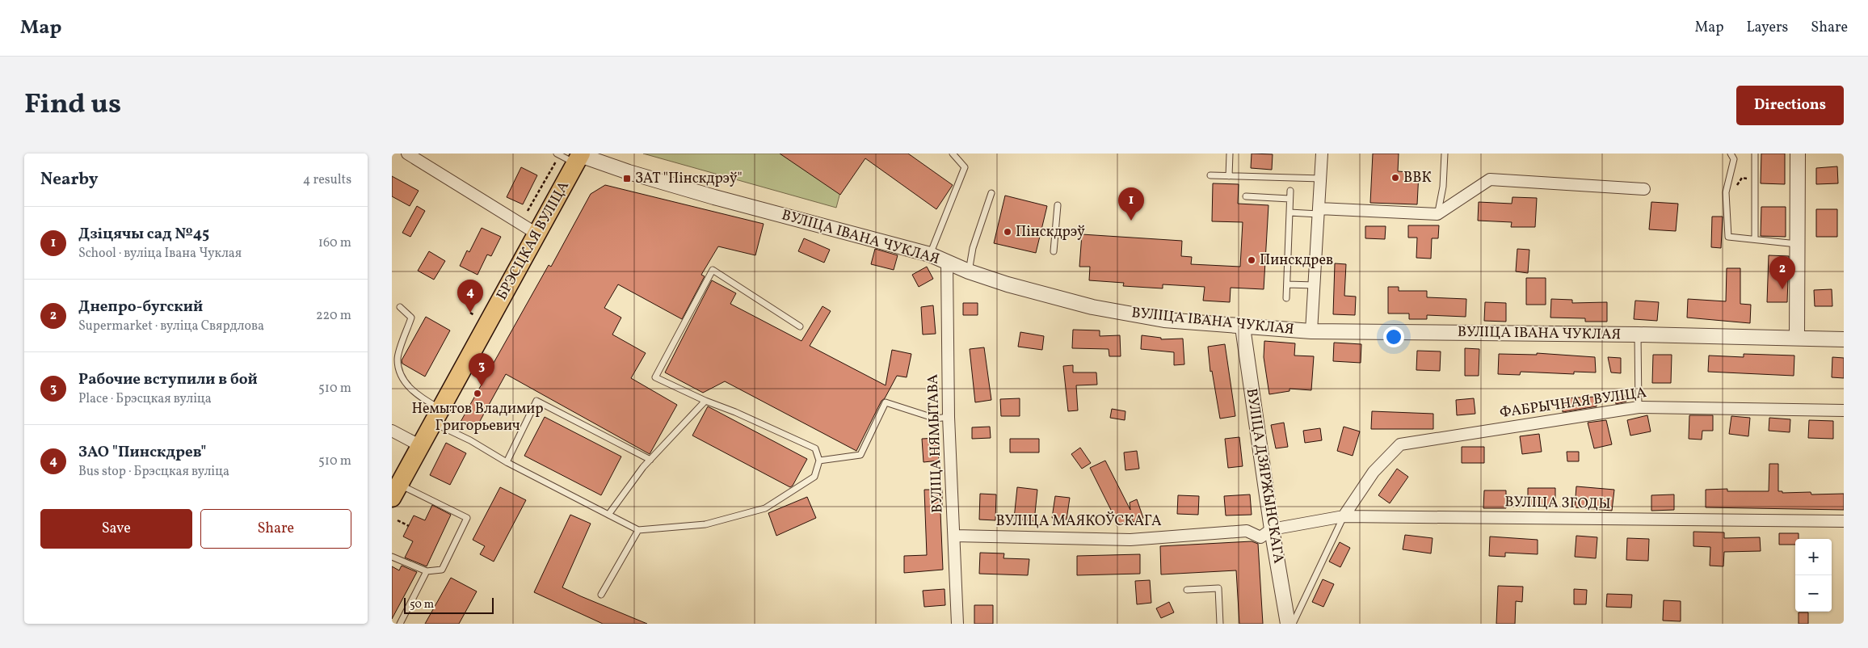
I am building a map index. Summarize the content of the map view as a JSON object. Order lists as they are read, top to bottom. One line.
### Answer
{"streets":{"main road":["БРЭСЦКАЯ ВУЛІЦА"],"street":["ВУЛІЦА ІВАНА ЧУКЛАЯ","ФАБРЫЧНАЯ ВУЛІЦА","ВУЛІЦА НЯМЫТАВА","ВУЛІЦА ДЗЯРЖЫНСКАГА","ВУЛІЦА ЗГОДЫ","ВУЛІЦА МАЯКОЎСКАГА"]},"crossings":[["ВУЛІЦА ІВАНА ЧУКЛАЯ","БРЭСЦКАЯ ВУЛІЦА"],["ВУЛІЦА ІВАНА ЧУКЛАЯ","ВУЛІЦА НЯМЫТАВА"],["ВУЛІЦА ІВАНА ЧУКЛАЯ","ВУЛІЦА ДЗЯРЖЫНСКАГА"],["ФАБРЫЧНАЯ ВУЛІЦА","ВУЛІЦА ЗГОДЫ"],["ВУЛІЦА НЯМЫТАВА","ВУЛІЦА МАЯКОЎСКАГА"],["ВУЛІЦА ДЗЯРЖЫНСКАГА","ВУЛІЦА ЗГОДЫ"],["ВУЛІЦА ДЗЯРЖЫНСКАГА","ВУЛІЦА МАЯКОЎСКАГА"],["ВУЛІЦА ЗГОДЫ","ВУЛІЦА МАЯКОЎСКАГА"]],"places":{"other":["ВВК","Пінскдрэў","Пинскдрев","Немытов Владимир Григорьевич"],"transit":["ЗАТ \"Пінскдрэў\""]},"scale_bar":"50 m","page":{"header":"Map","nav":["Map","Layers","Share"],"title":"Find us","buttons":["Directions",["Save","Share"]],"heading":["Nearby","4 results"],"pins":["1","2","4","3"],"list":[{"mark":"1","name":"Дзіцячы сад №45","note":"School · вуліца Івана Чуклая","value":"160 m"},{"mark":"2","name":"Днепро-бугский","note":"Supermarket · вуліца Свярдлова","value":"220 m"},{"mark":"3","name":"Рабочие вступили в бой","note":"Place · Брэсцкая вуліца","value":"510 m"},{"mark":"4","name":"ЗАО \"Пинскдрев\"","note":"Bus stop · Брэсцкая вуліца","value":"510 m"}],"map_buttons":["+","−"],"scale":"50 m"}}
